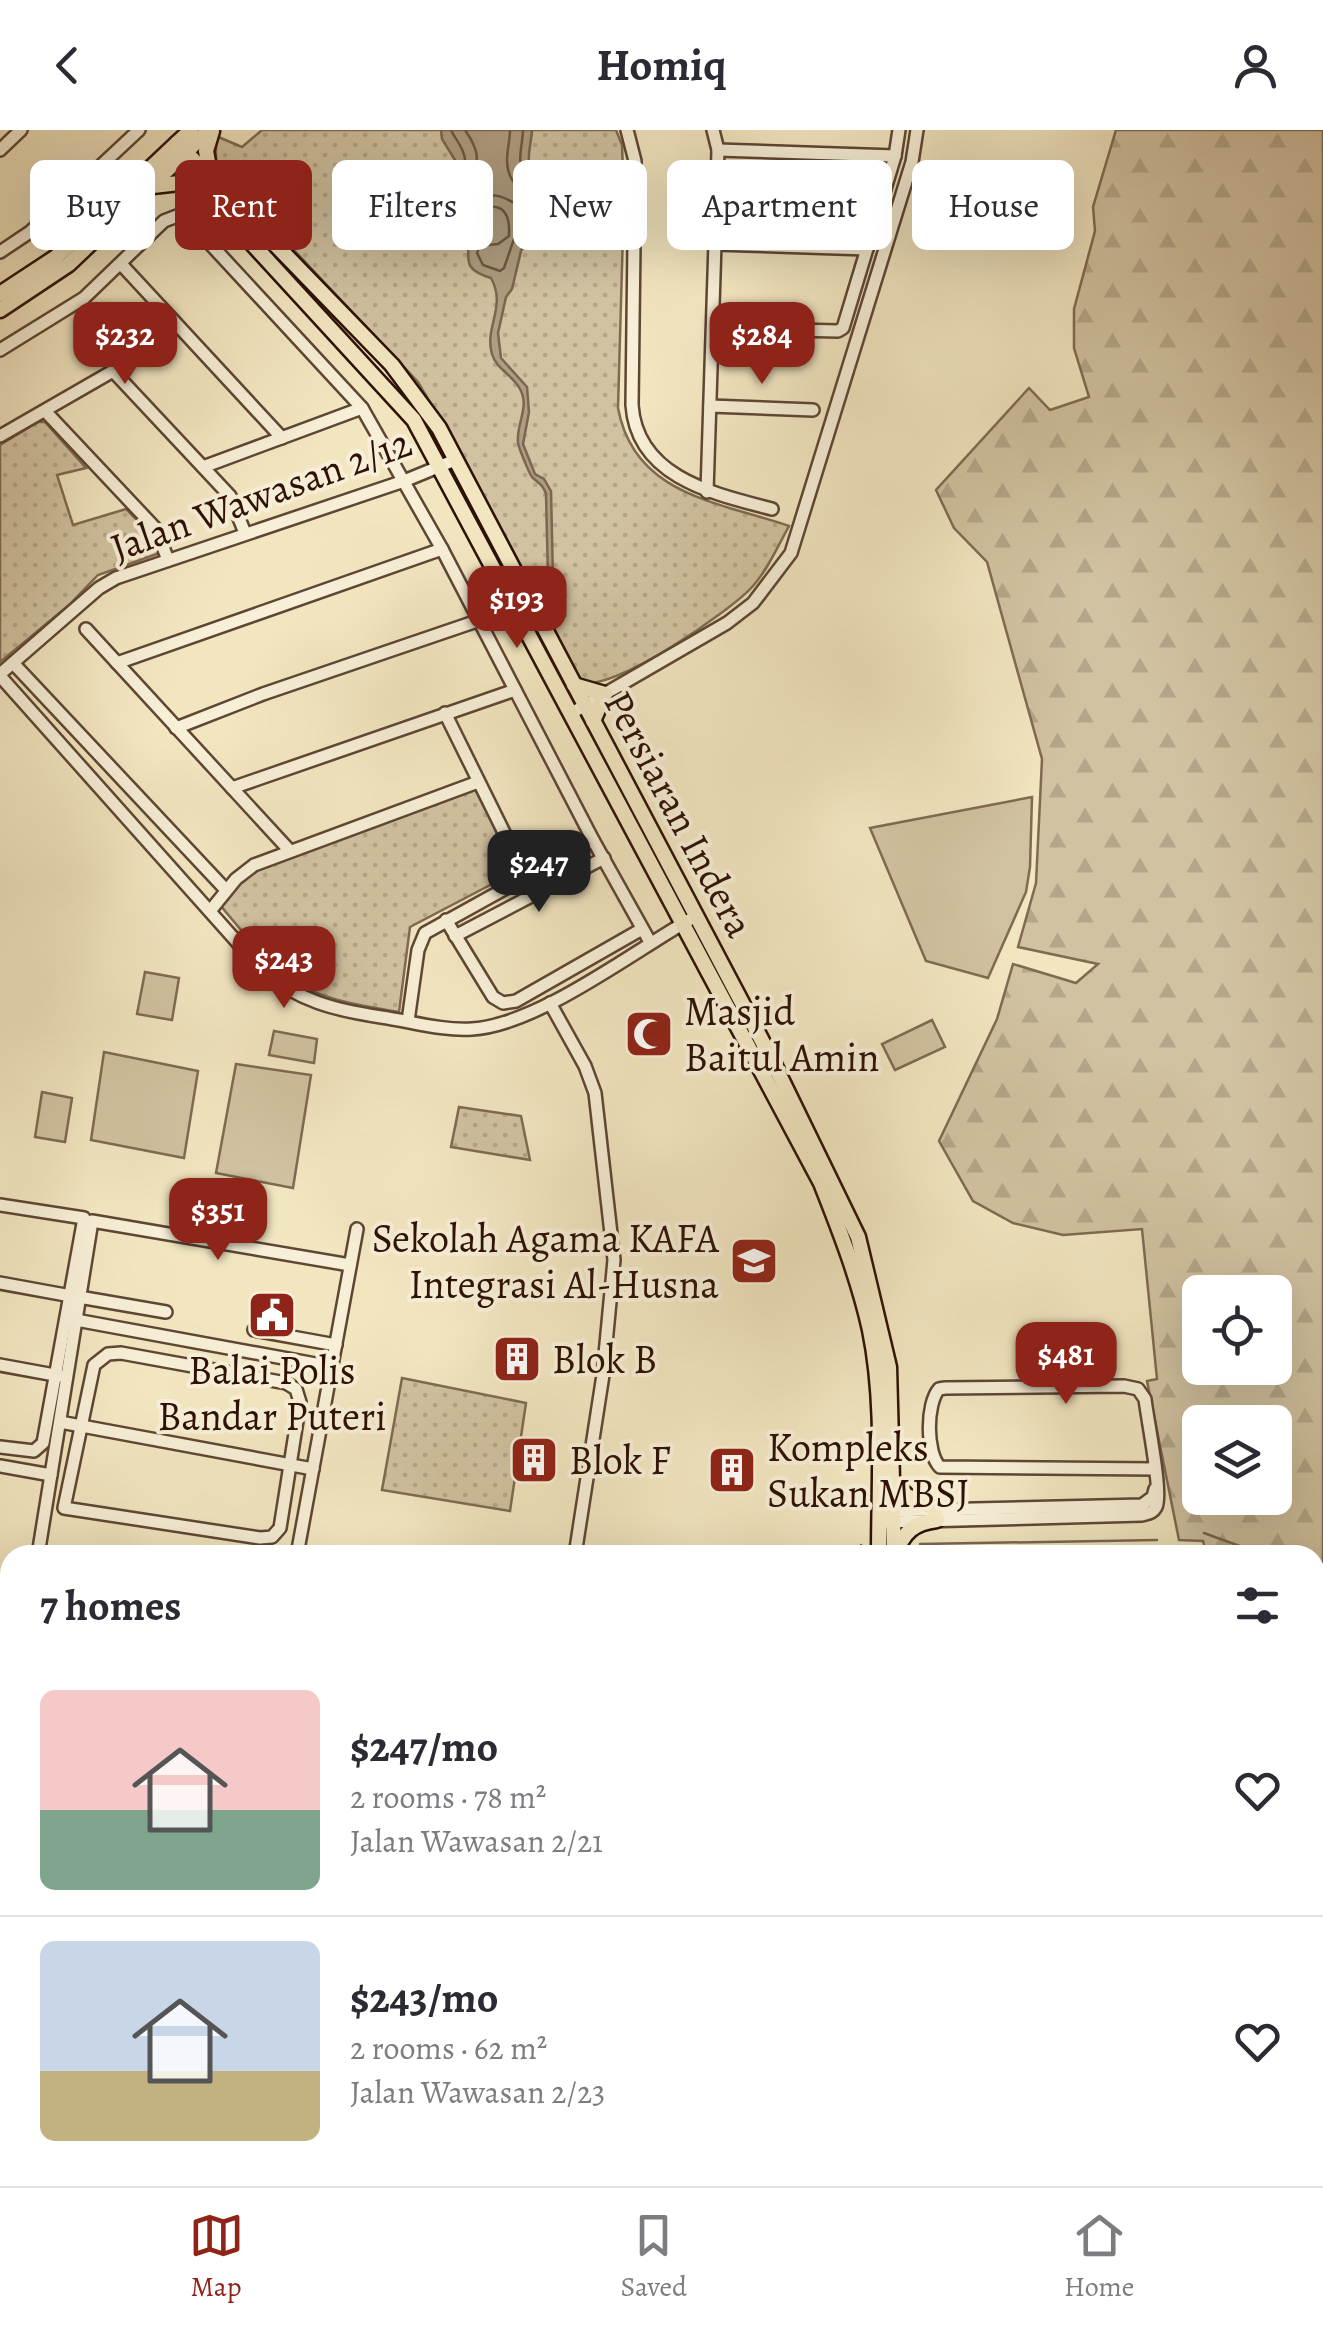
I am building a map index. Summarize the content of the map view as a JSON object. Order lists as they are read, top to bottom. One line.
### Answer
{"streets":{"main road":["Persiaran Indera"],"street":["Jalan Wawasan 2/12"]},"crossings":[["Jalan Wawasan 2/12","Persiaran Indera"]],"places":{"mosque":["Masjid Baitul Amin"],"school or university":["Sekolah Agama KAFA Integrasi Al-Husna"],"public building":["Balai Polis Bandar Puteri"],"building":["Blok B","Blok F","Kompleks Sukan MBSJ"]},"page":{"header":"Homiq","chip":["Buy","Rent","Filters","New","Apartment","House"],"price":["$232","$284","$193","$247","$243","$351","$481"],"heading":"7 homes","list":[{"name":"$247/mo","note":"2 rooms · 78 m² · Jalan Wawasan 2/21"},{"name":"$243/mo","note":"2 rooms · 62 m² · Jalan Wawasan 2/23"}],"tabs":["Map","Saved","Home"]}}
